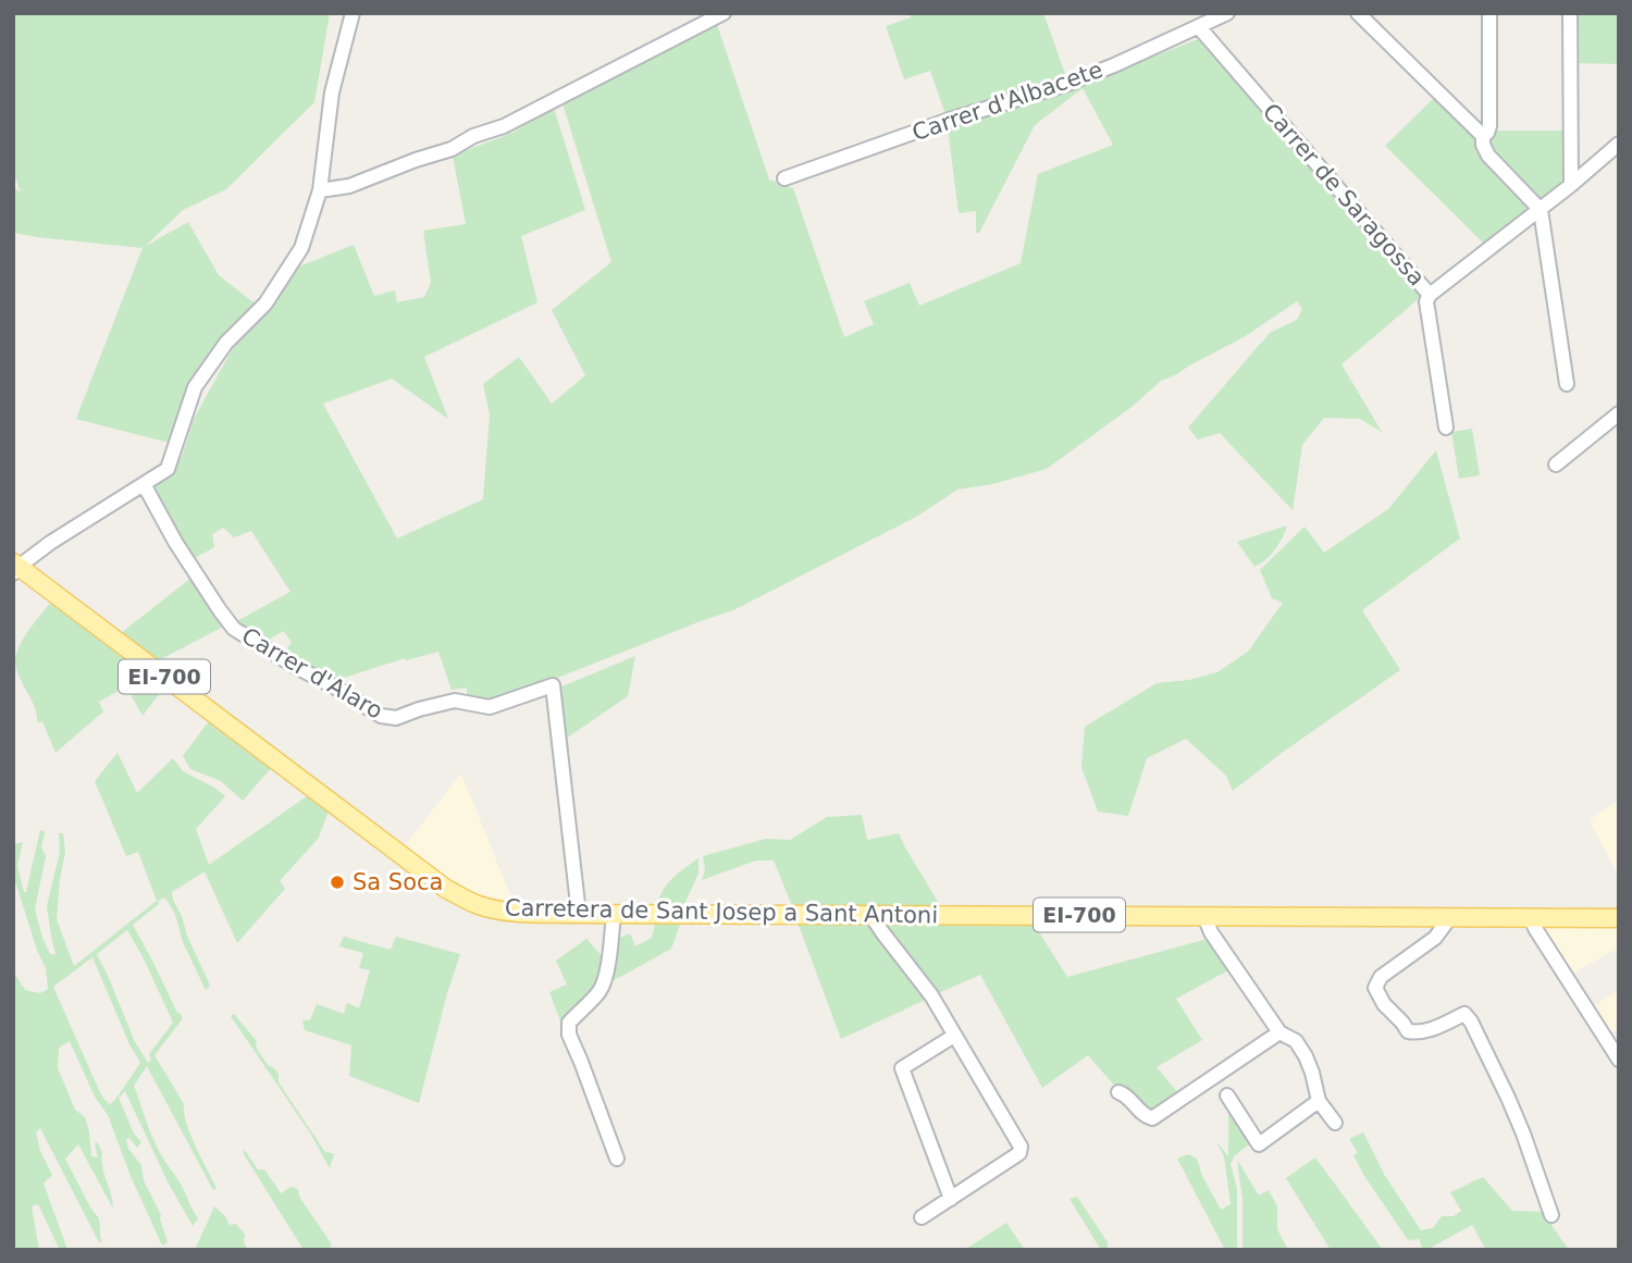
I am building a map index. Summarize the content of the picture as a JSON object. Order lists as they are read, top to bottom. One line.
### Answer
{"streets":{"main road":["EI-700","Carretera de Sant Josep a Sant Antoni"],"street":["Carrer d'Albacete","Carrer de Saragossa","Carrer d'Alaro"]},"crossings":[["Carrer d'Albacete","Carrer de Saragossa"],["Carrer d'Alaro","Carretera de Sant Josep a Sant Antoni"],["EI-700","Carretera de Sant Josep a Sant Antoni"]],"places":["Sa Soca"]}
